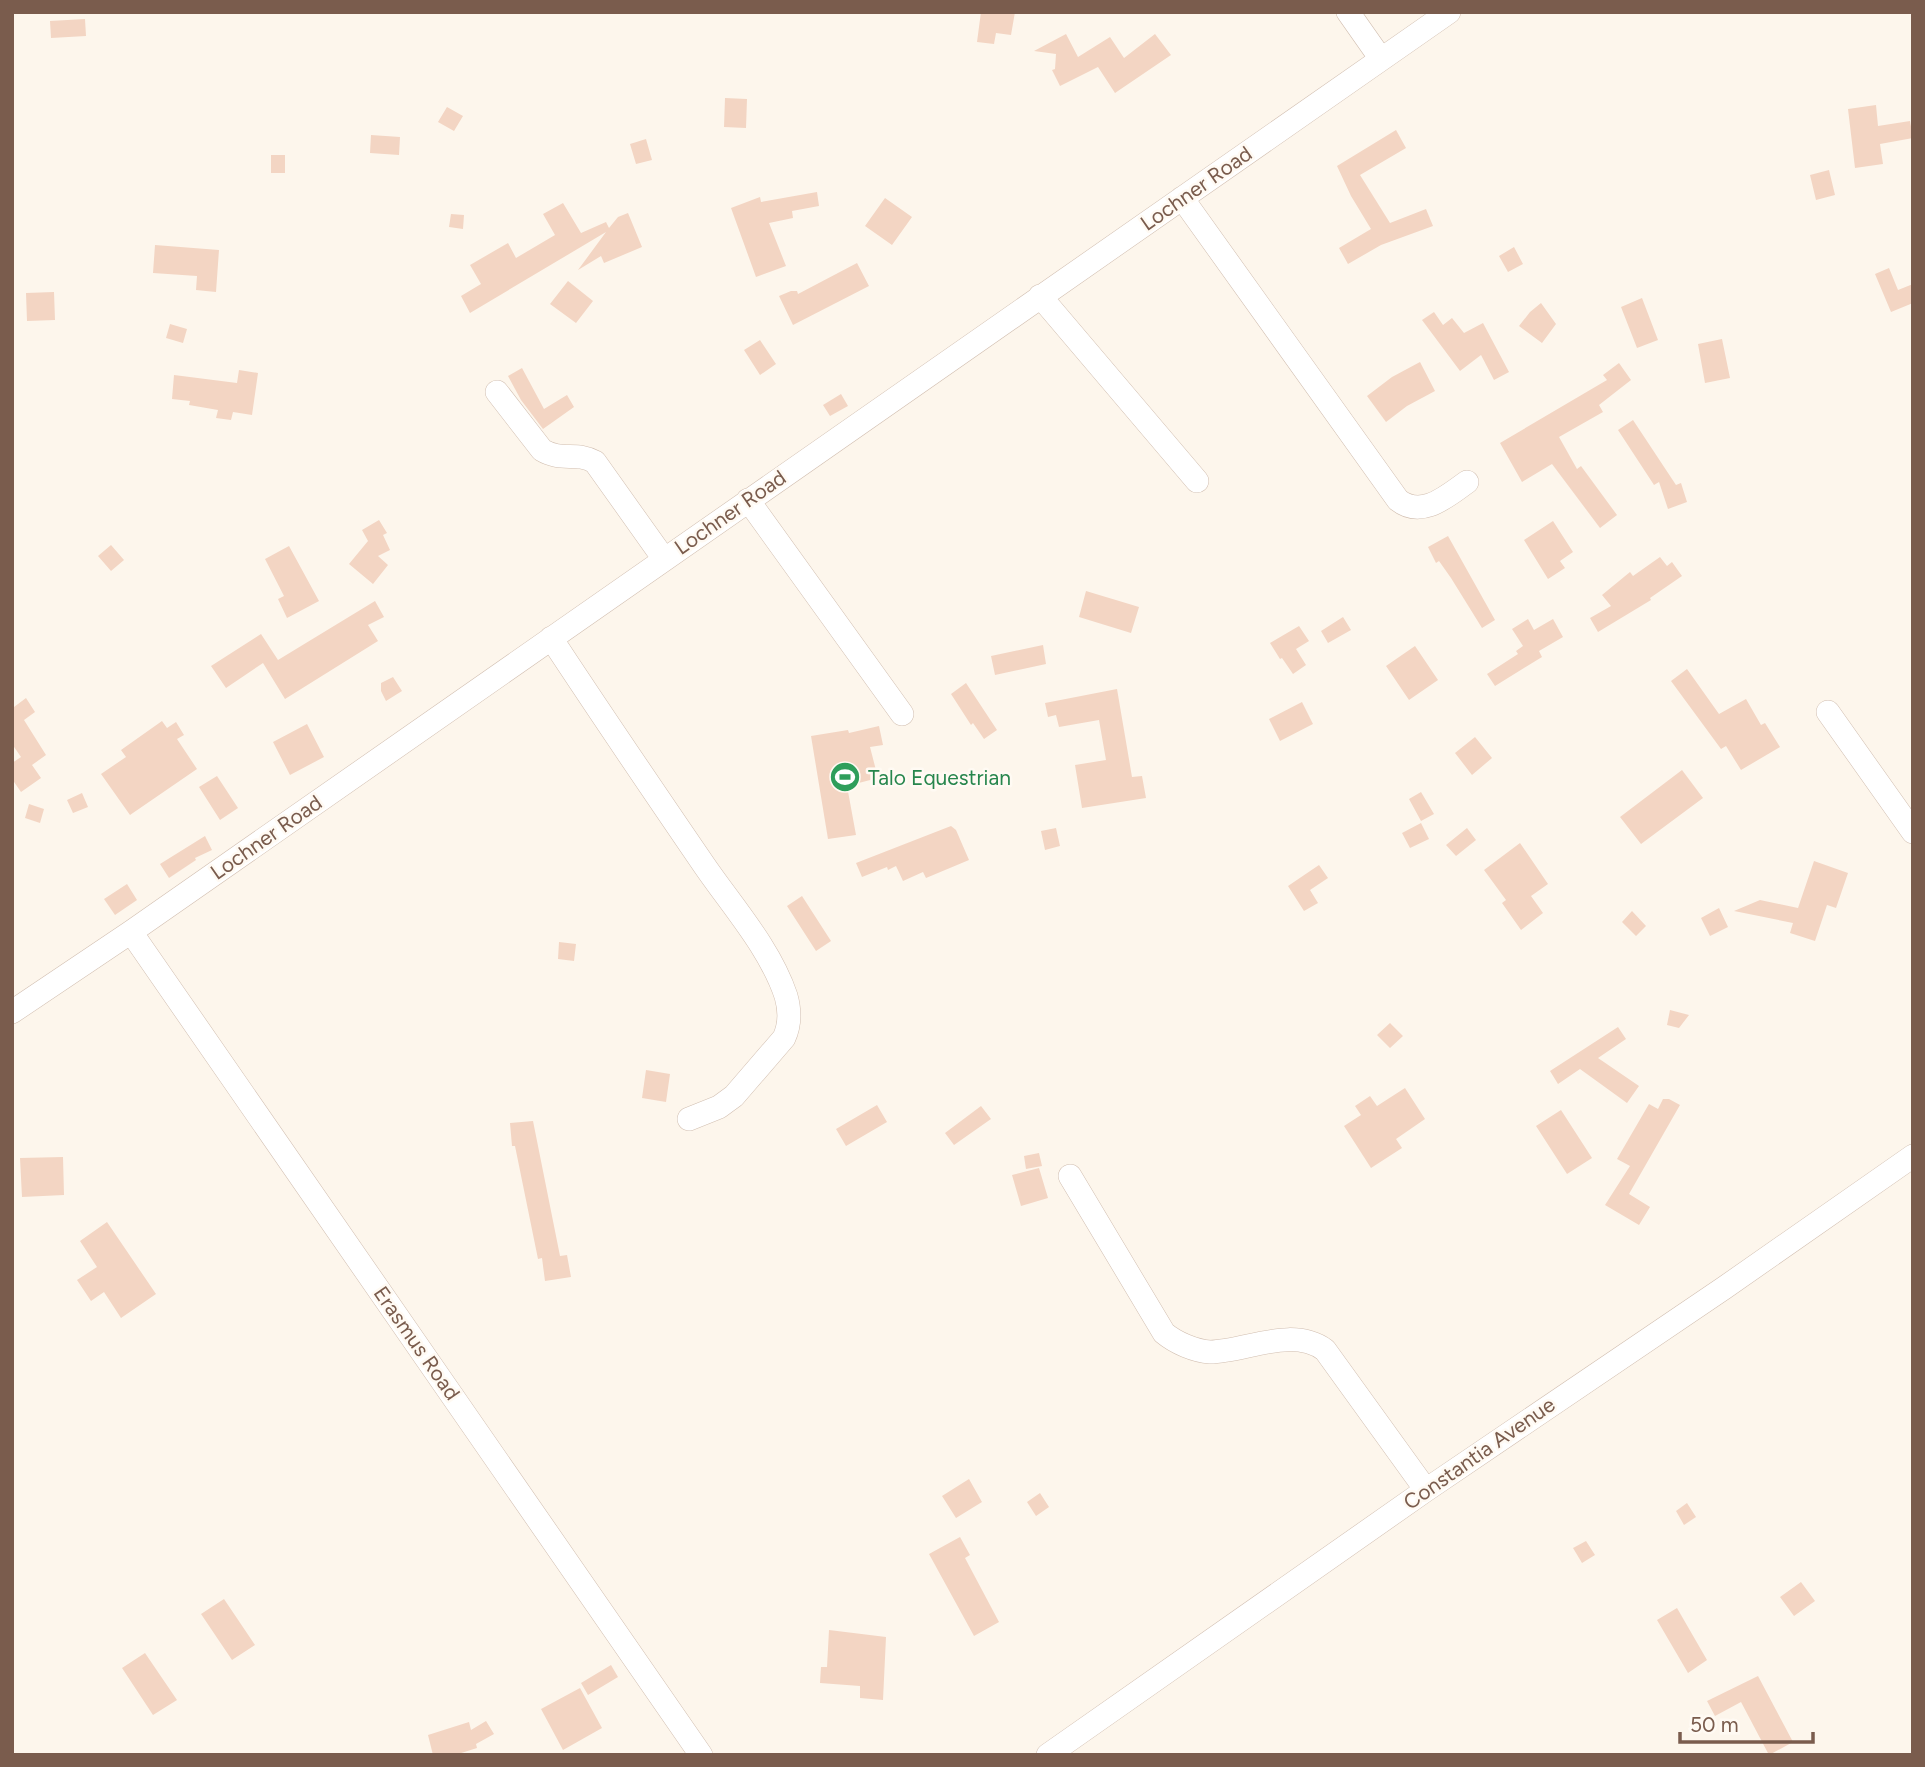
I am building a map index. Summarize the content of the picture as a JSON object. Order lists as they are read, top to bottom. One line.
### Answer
{"streets":{"street":["Lochner Road","Erasmus Road","Constantia Avenue"]},"crossings":[["Lochner Road","Erasmus Road"]],"places":{"sports":["Talo Equestrian"]},"scale_bar":"50 m"}
